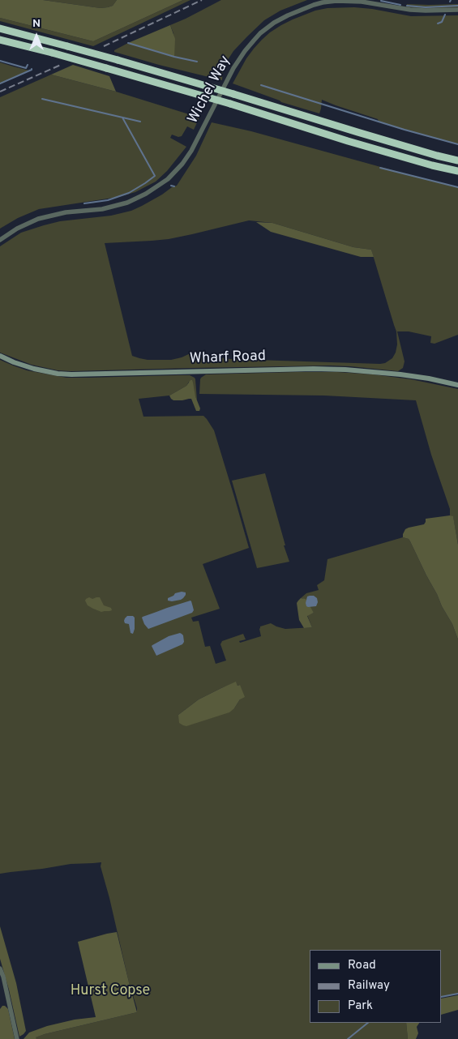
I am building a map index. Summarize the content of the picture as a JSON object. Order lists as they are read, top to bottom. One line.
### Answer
{"streets":{"main road":["Wharf Road"],"street":["Wichel Way"]},"parks":["Hurst Copse"],"legend":["Road","Railway","Park"],"north":"top"}
